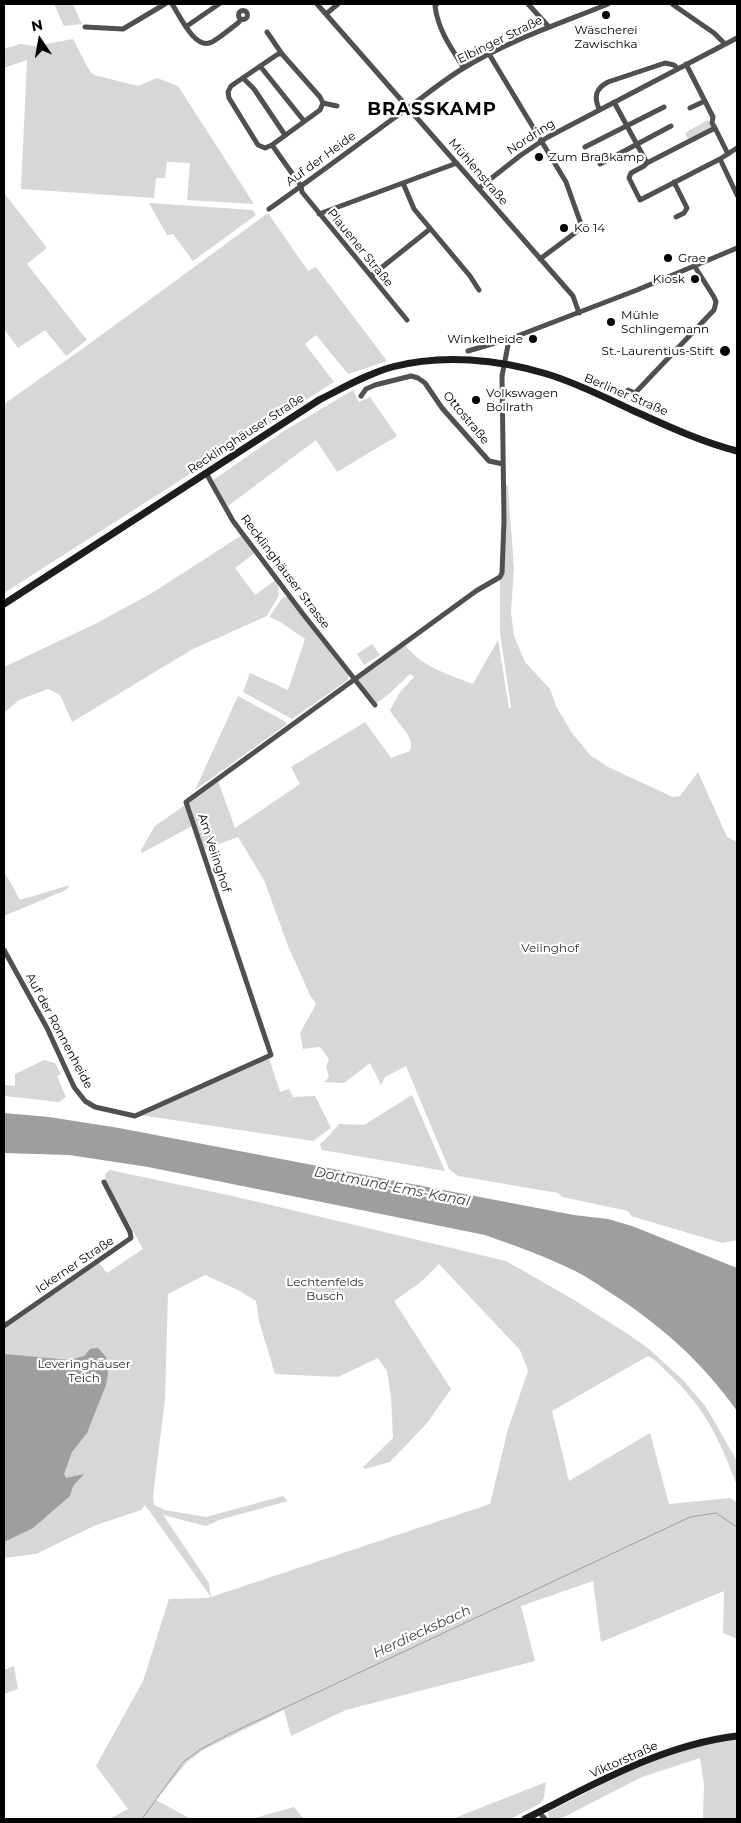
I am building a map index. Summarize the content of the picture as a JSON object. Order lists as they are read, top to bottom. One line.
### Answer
{"streets":{"main road":["Berliner Straße","Recklinghäuser Straße","Viktorstraße"],"street":["Elbinger Straße","Nordring","Auf der Heide","Mühlenstraße","Plauener Straße","Ottostraße","Recklinghäuser Strasse","Am Veiinghof","Auf der Ronnenheide","Ickerner Straße"]},"crossings":[["Elbinger Straße","Auf der Heide"],["Elbinger Straße","Mühlenstraße"],["Nordring","Mühlenstraße"],["Auf der Heide","Mühlenstraße"],["Auf der Heide","Plauener Straße"],["Berliner Straße","Ottostraße"],["Berliner Straße","Recklinghäuser Straße"],["Ottostraße","Recklinghäuser Straße"],["Ottostraße","Am Veiinghof"],["Recklinghäuser Straße","Recklinghäuser Strasse"],["Recklinghäuser Strasse","Am Veiinghof"],["Am Veiinghof","Auf der Ronnenheide"]],"districts":["BRASSKAMP"],"water":["Dortmund-Ems-Kanal","Herdiecksbach"],"parks":["Veiinghof","Lechtenfelds Busch","Leveringhäuser Teich"],"places":["Wäscherei Zawischka","Zum Braßkamp","Kö 14","Grae","Kiosk","Mühle Schlingemann","Winkelheide","St.-Laurentius-Stift","Volkswagen Bollrath"],"north":"top"}
